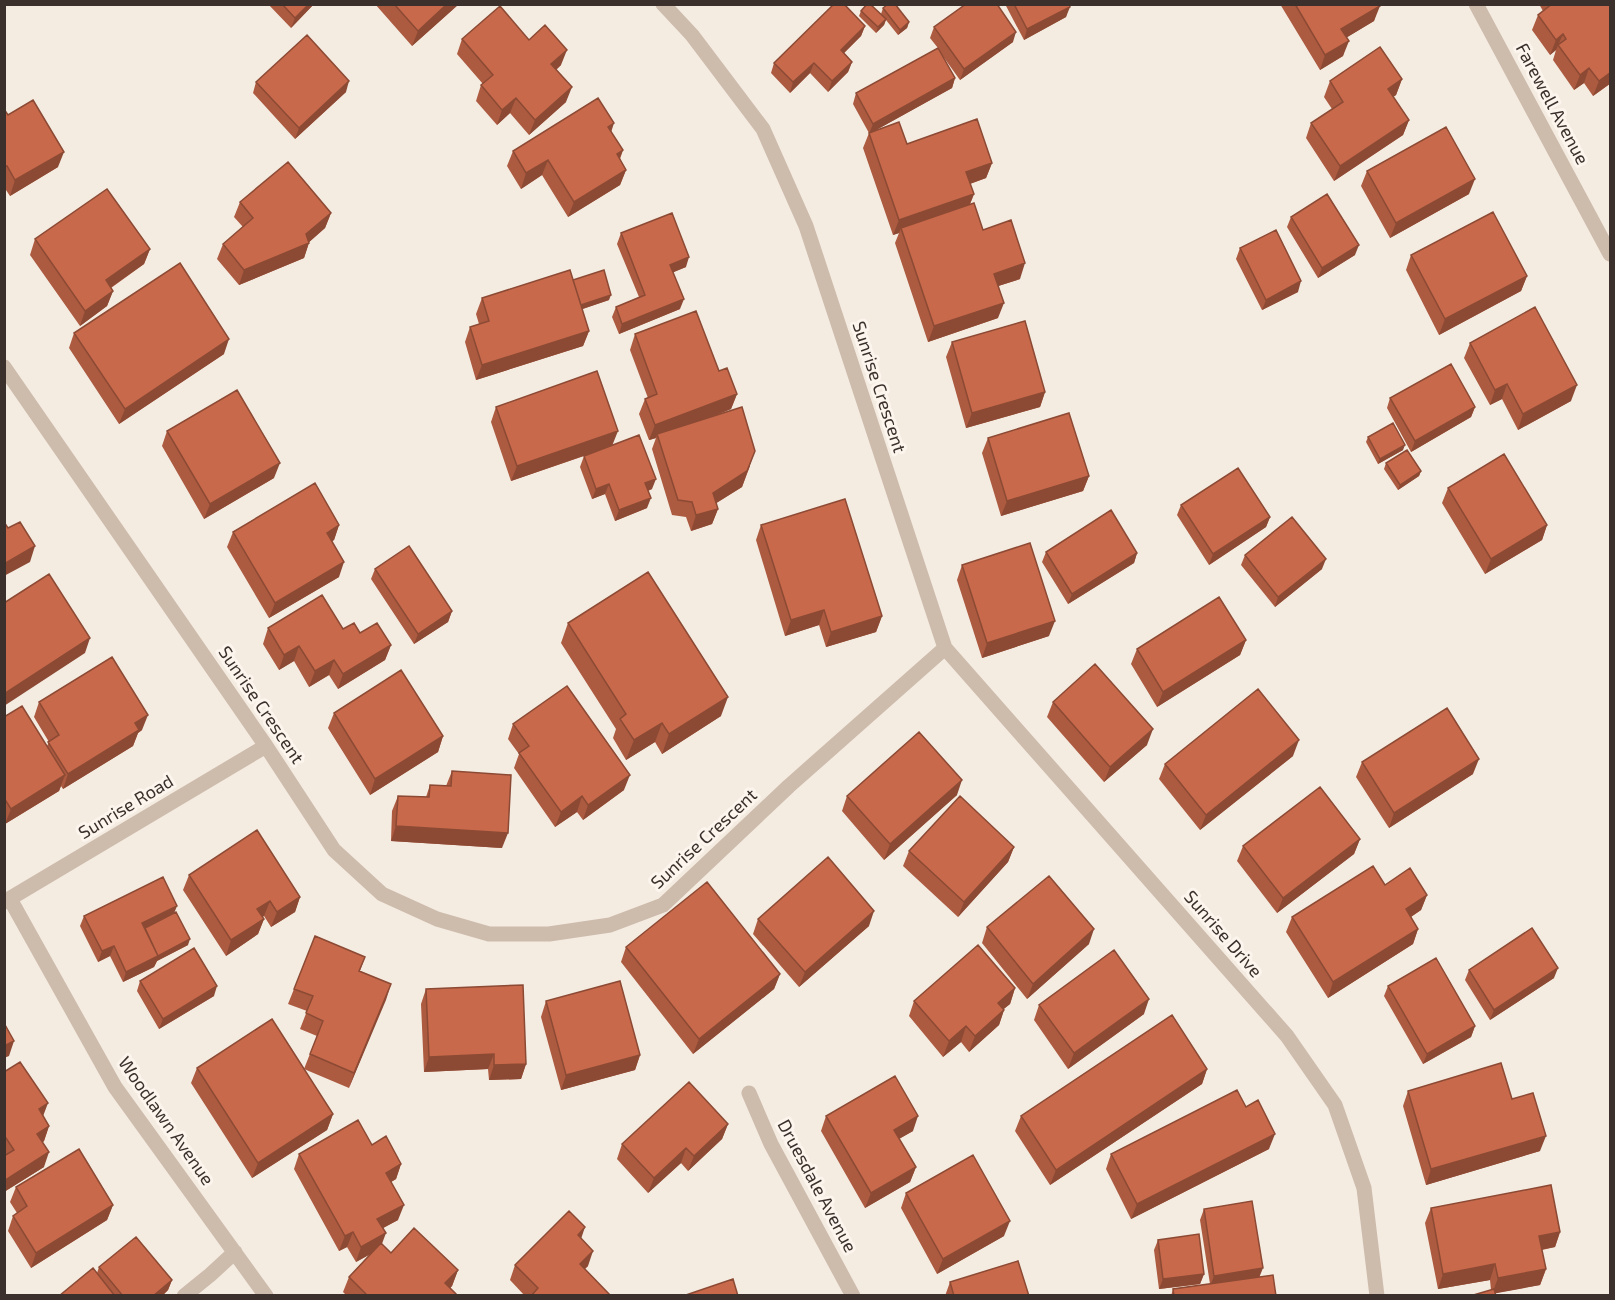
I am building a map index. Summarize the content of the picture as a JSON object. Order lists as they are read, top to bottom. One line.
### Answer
{"streets":{"street":["Farewell Avenue","Sunrise Crescent","Sunrise Road","Sunrise Drive","Woodlawn Avenue","Druesdale Avenue"]},"crossings":[["Sunrise Crescent","Sunrise Road"],["Sunrise Crescent","Sunrise Drive"],["Sunrise Road","Woodlawn Avenue"]]}
